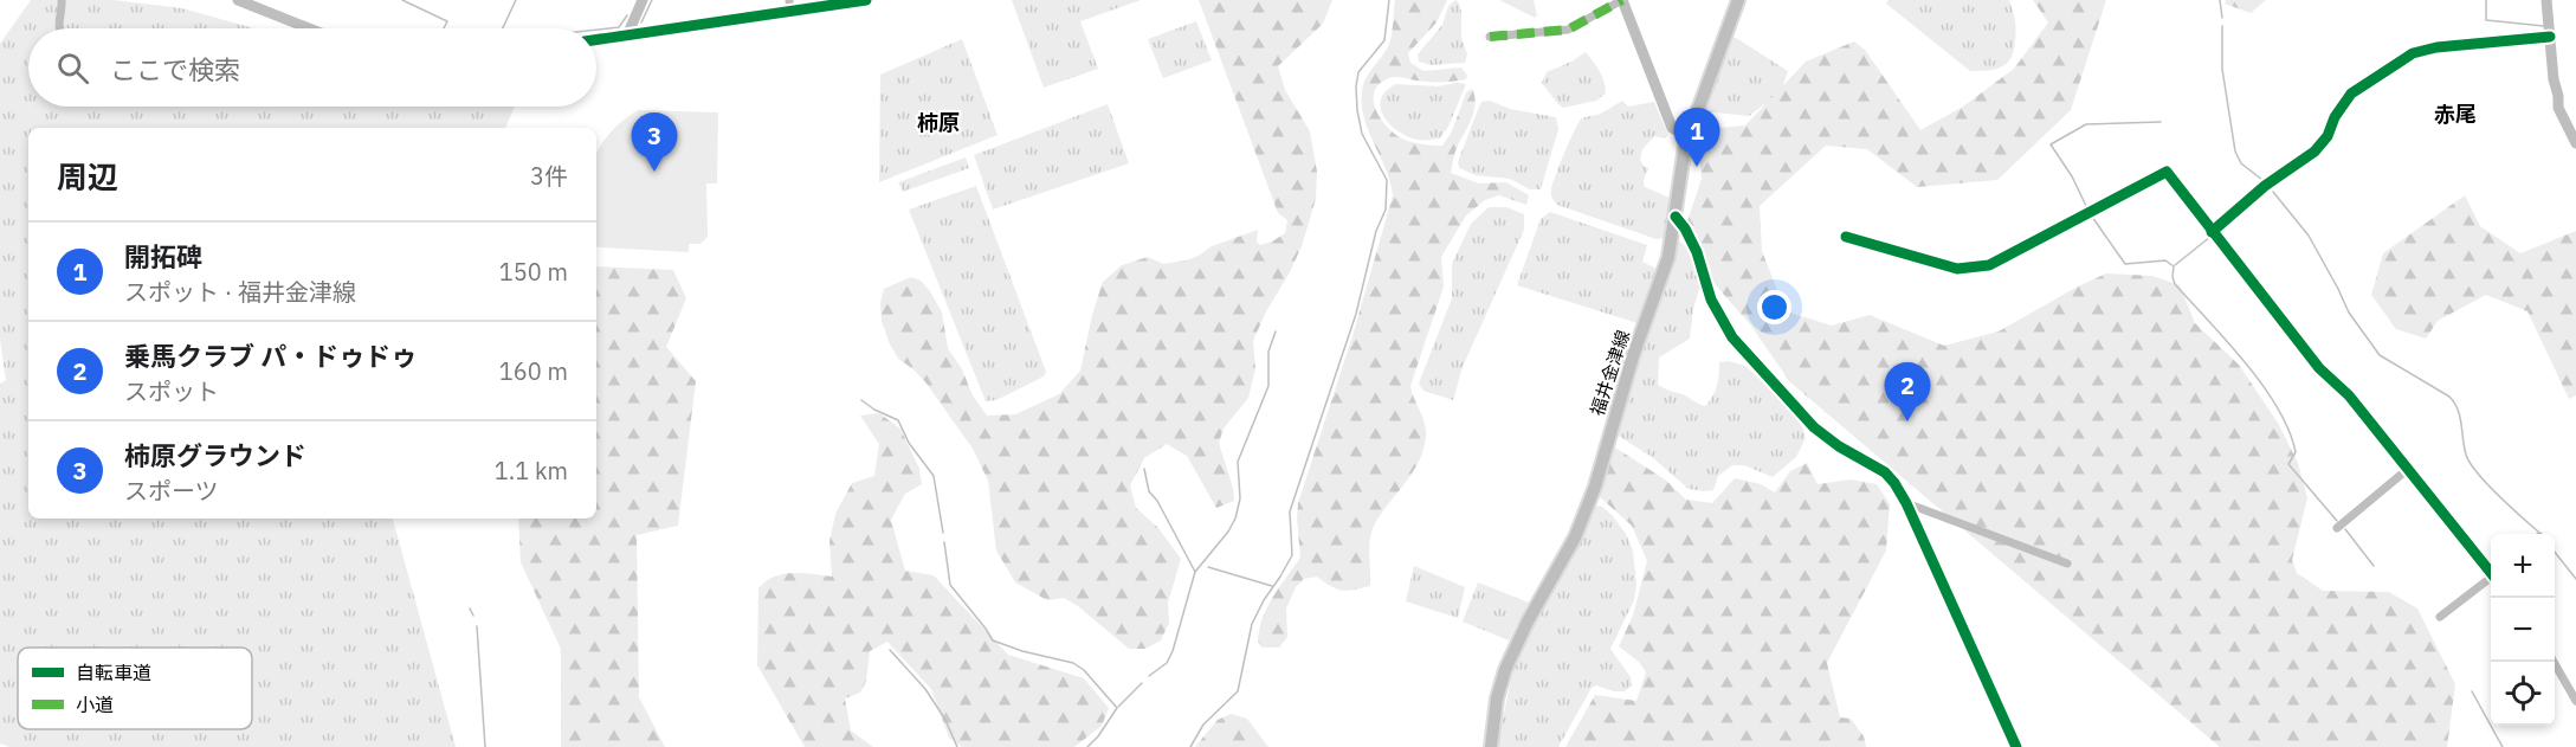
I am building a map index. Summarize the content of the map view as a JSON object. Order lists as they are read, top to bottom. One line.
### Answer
{"streets":{"main road":["福井金津線"]},"districts":["赤尾","柿原"],"legend":["自転車道","小道"],"page":{"search":"ここで検索","pins":["1","3","2"],"heading":["周辺","3件"],"list":[{"mark":"1","name":"開拓碑","note":"スポット · 福井金津線","value":"150 m"},{"mark":"2","name":"乗馬クラブ パ・ドゥドゥ","note":"スポット","value":"160 m"},{"mark":"3","name":"柿原グラウンド","note":"スポーツ","value":"1.1 km"}],"map_buttons":["+","−"]}}
